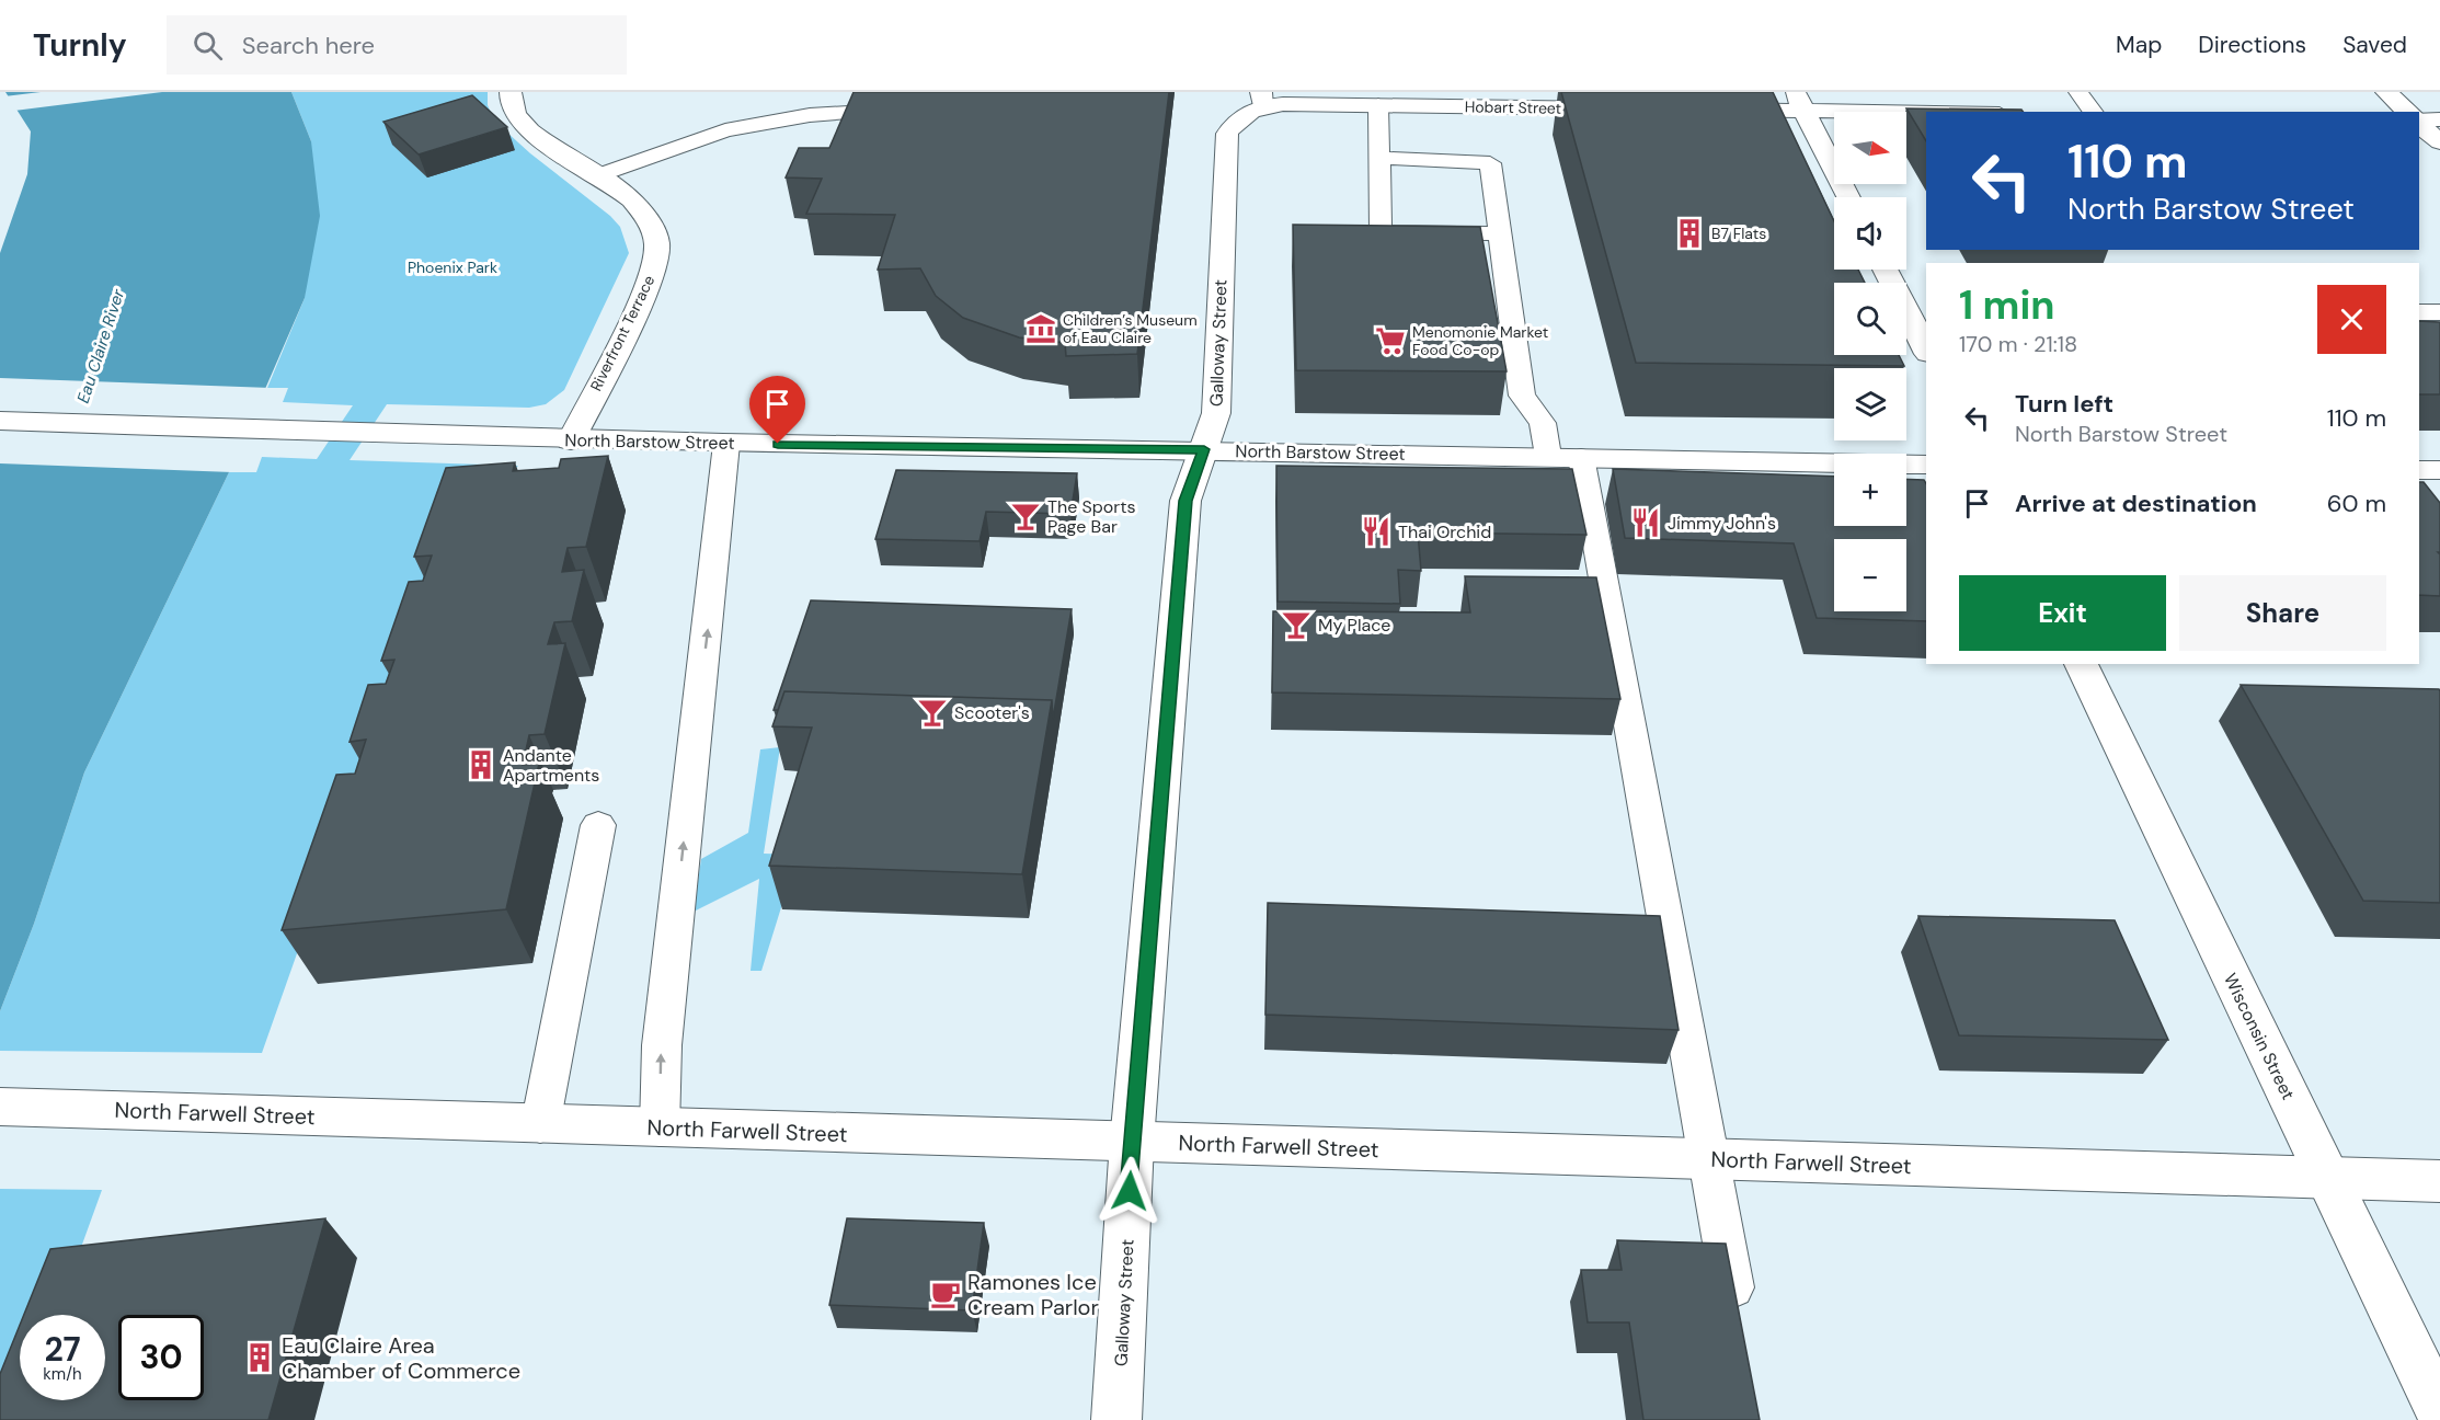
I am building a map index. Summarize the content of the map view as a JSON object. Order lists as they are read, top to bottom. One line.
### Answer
{"streets":{"street":["Hobart Street","Riverfront Terrace","Galloway Street","North Barstow Street","Wisconsin Street","North Farwell Street"]},"crossings":[["Hobart Street","Galloway Street"],["Riverfront Terrace","North Barstow Street"],["Galloway Street","North Barstow Street"],["Galloway Street","North Farwell Street"],["Wisconsin Street","North Farwell Street"]],"water":["Eau Claire River"],"parks":["Phoenix Park"],"places":{"building":["B7 Flats","Andante Apartments","Eau Claire Area Chamber of Commerce"],"museum":["Children’s Museum of Eau Claire"],"supermarket":["Menomonie Market Food Co-op"],"bar":["The Sports Page Bar","My Place","Scooter's"],"restaurant":["Jimmy John's","Thai Orchid"],"cafe":["Ramones Ice Cream Parlor"]},"north":"right","page":{"header":"Turnly","search":"Search here","nav":["Map","Directions","Saved"],"map_buttons":["+","−"],"turn":["110 m","North Barstow Street"],"heading":["1 min","170 m · 21:18"],"list":[{"name":"Turn left","note":"North Barstow Street","value":"110 m"},{"name":"Arrive at destination","value":"60 m"}],"buttons":["Exit","Share"],"speed":"27 km/h","limit":"30"}}
